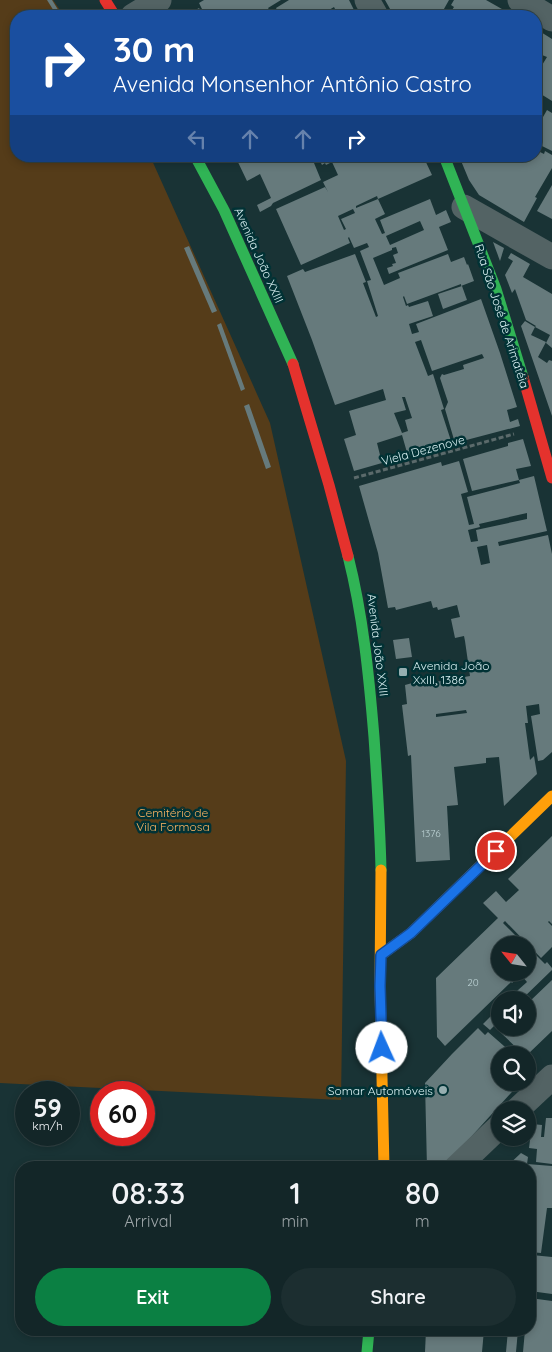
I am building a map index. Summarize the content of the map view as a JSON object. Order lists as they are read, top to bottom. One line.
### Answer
{"streets":{"main road":["Avenida João XXIII","Rua São José de Arimatéia"],"path":["Viela Dezenove"]},"crossings":[["Avenida João XXIII","Viela Dezenove"]],"parks":["Cemitério de Vila Formosa"],"places":{"transit":["Avenida João XxIII, 1386"],"other":["Somar Automóveis"]},"house_numbers":["1376","20"],"north":"top left","page":{"turn":["30 m","Avenida Monsenhor Antônio Castro"],"speed":"59 km/h","limit":"60","eta":["08:33","Arrival","1","min","80","m"],"buttons":["Exit","Share"]}}
